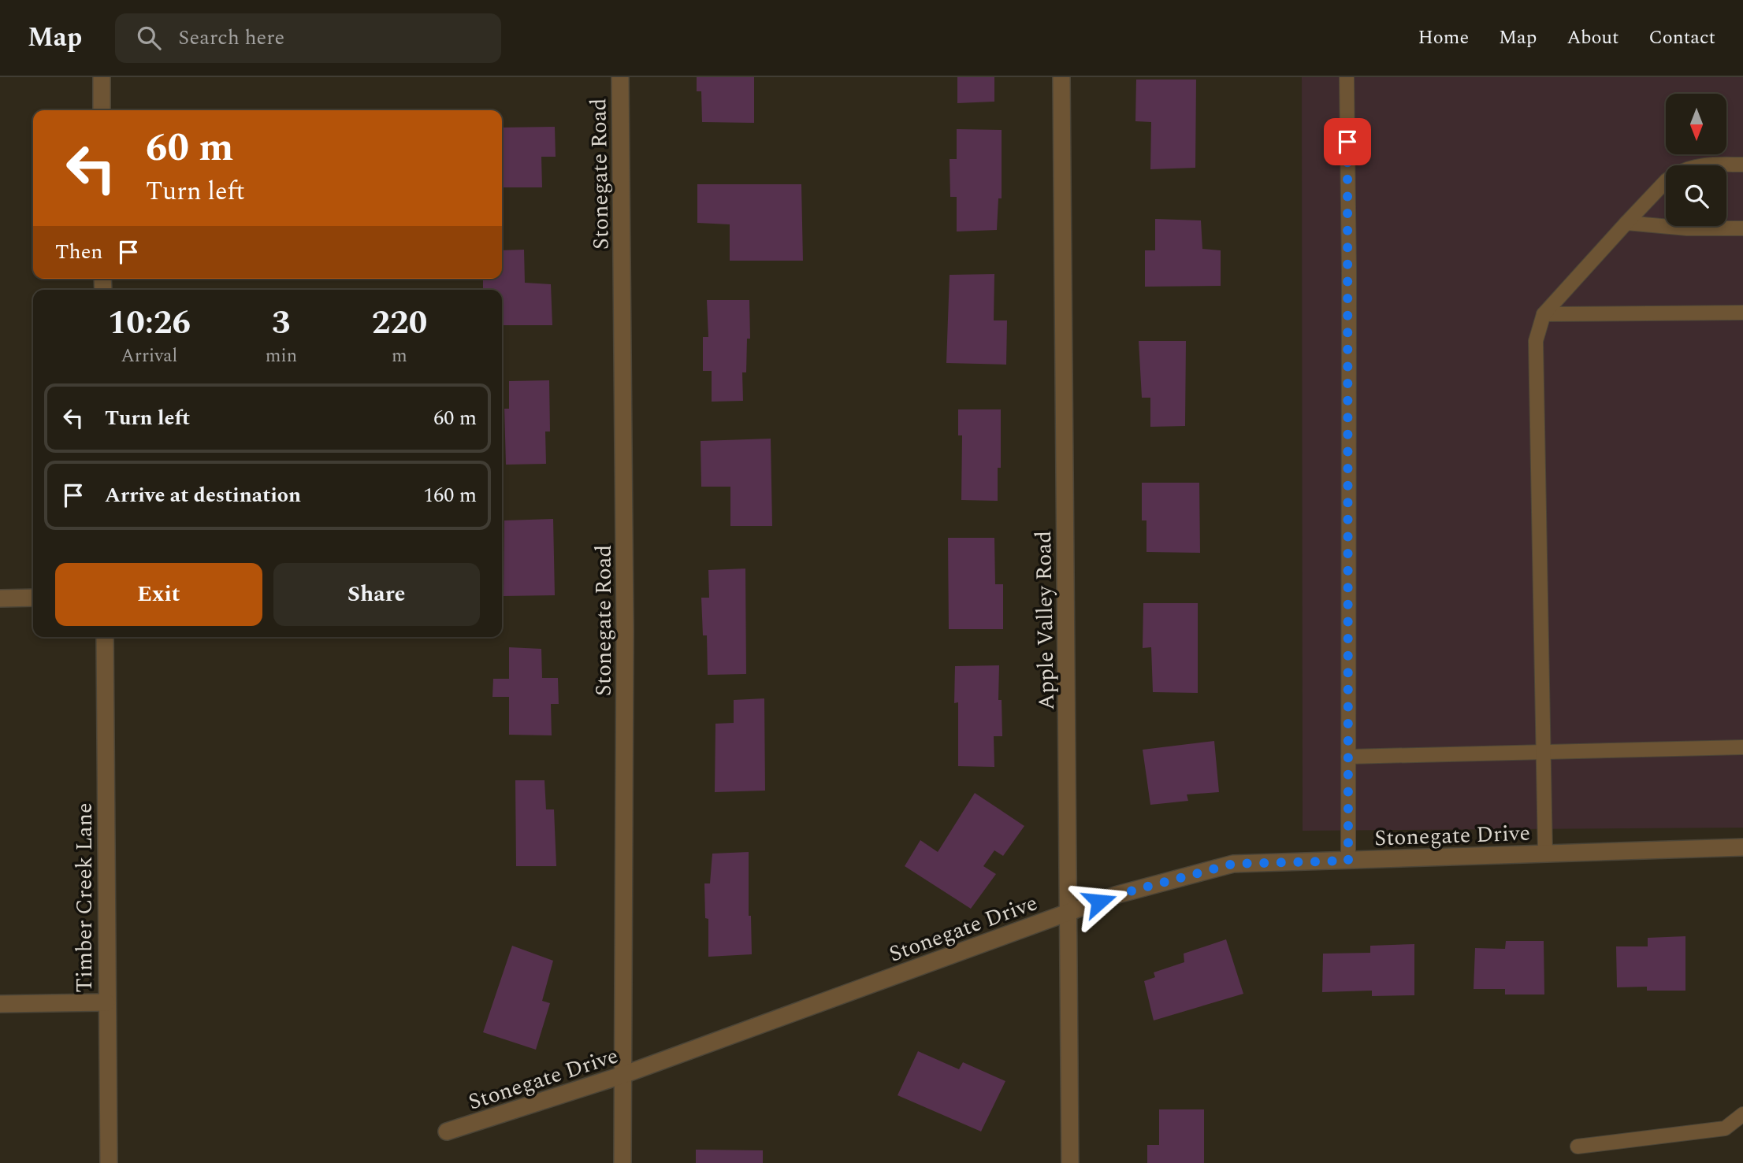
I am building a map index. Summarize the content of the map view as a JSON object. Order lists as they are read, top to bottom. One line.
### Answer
{"streets":{"street":["Stonegate Road","Apple Valley Road","Stonegate Drive","Timber Creek Lane"]},"crossings":[["Stonegate Road","Stonegate Drive"],["Apple Valley Road","Stonegate Drive"]],"north":"bottom","page":{"header":"Map","search":"Search here","nav":["Home","Map","About","Contact"],"turn":["60 m","Turn left"],"then":"Then","eta":["10:26","Arrival","3","min","220","m"],"list":[{"name":"Turn left","value":"60 m"},{"name":"Arrive at destination","value":"160 m"}],"buttons":["Exit","Share"]}}
